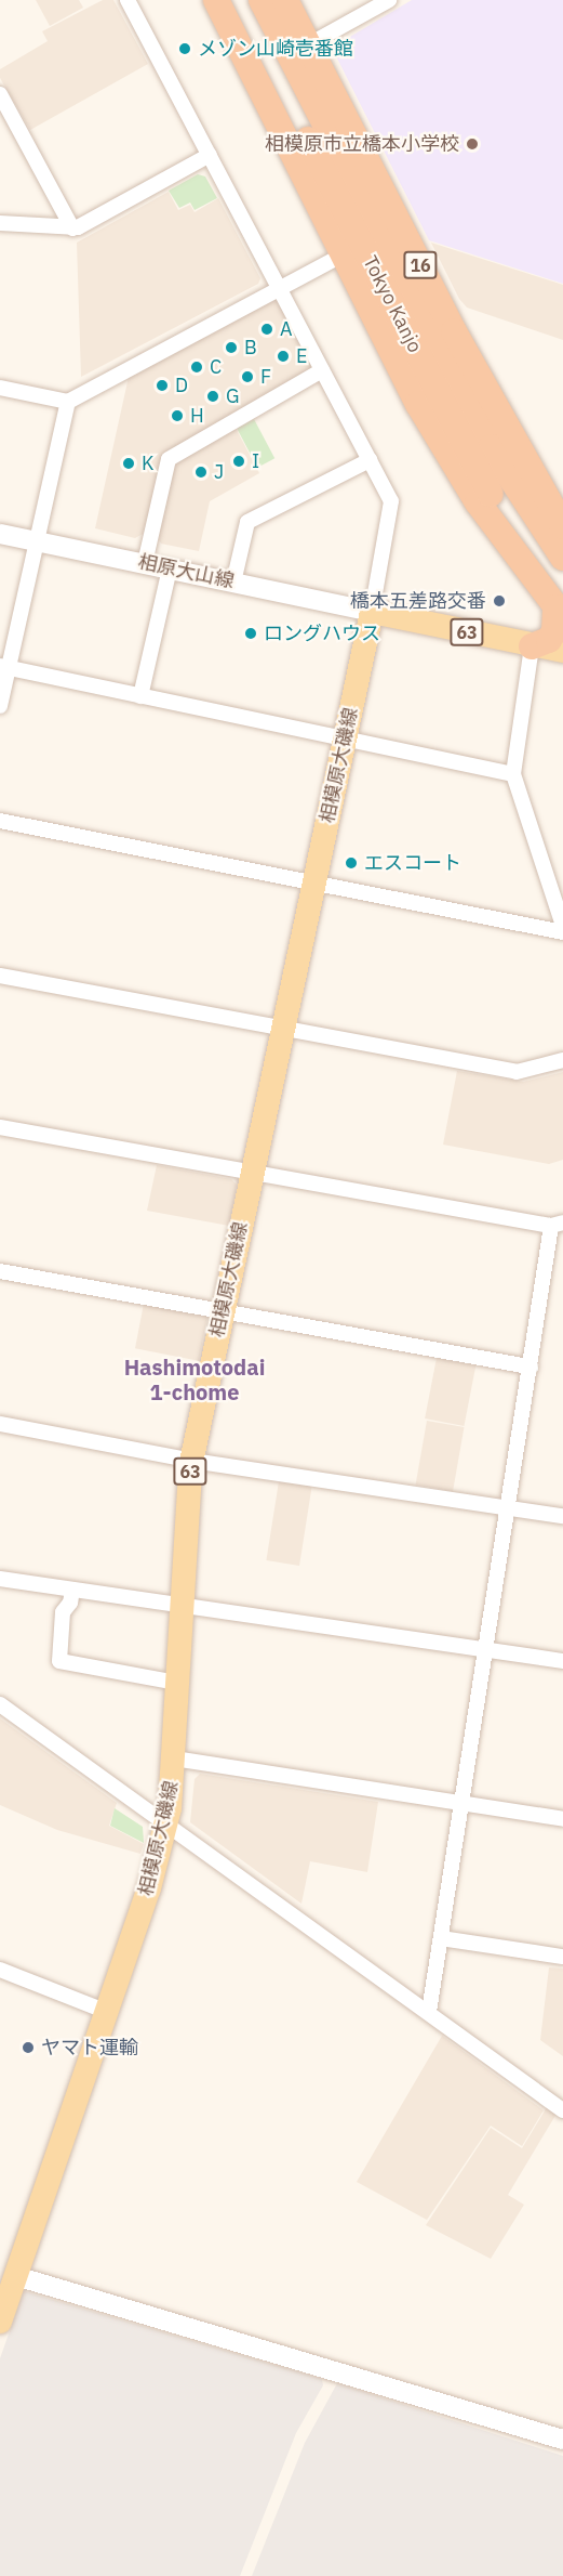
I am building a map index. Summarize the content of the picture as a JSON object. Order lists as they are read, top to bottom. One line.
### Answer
{"streets":{"highway":["16","Tokyo Kanjo"],"main road":["63","相模原大磯線"],"street":["相原大山線"]},"crossings":[["相原大山線","63"],["相原大山線","相模原大磯線"],["63","相模原大磯線"]],"districts":["Hashimotodai 1-chome"],"places":["メゾン山崎壱番館","相模原市立橋本小学校","A","B","E","C","F","D","G","H","I","K","J","橋本五差路交番","ロングハウス","エスコート","ヤマト運輸"]}
